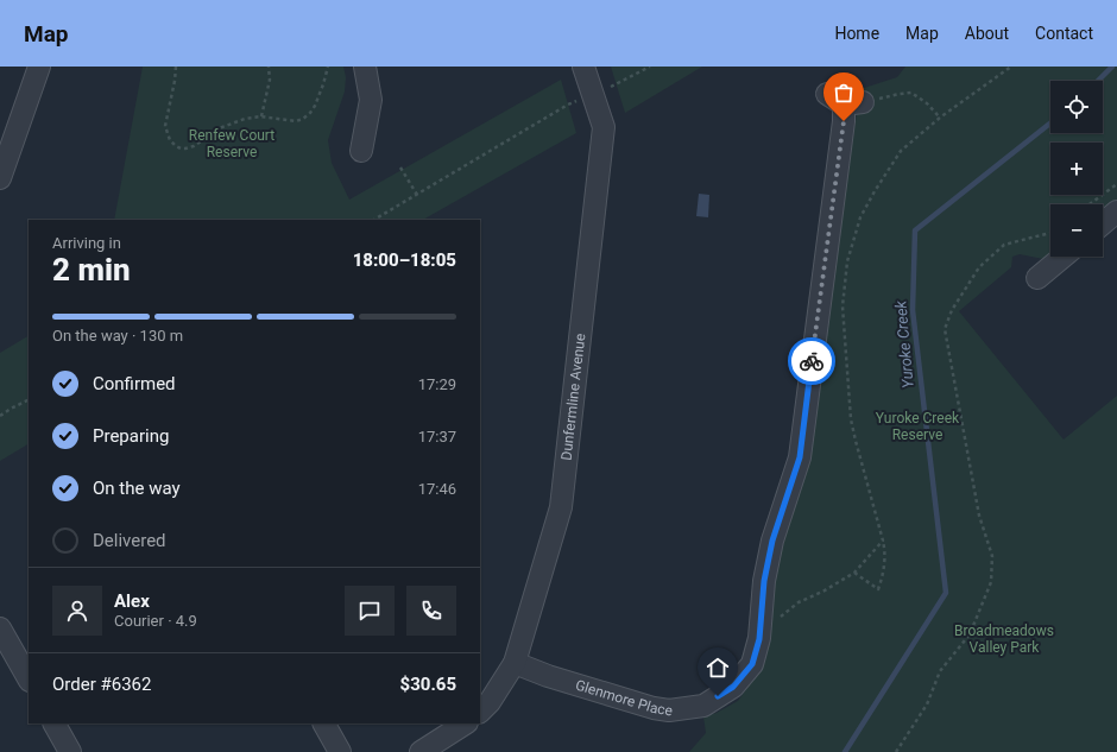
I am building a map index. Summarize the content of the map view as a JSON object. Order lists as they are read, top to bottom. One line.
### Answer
{"streets":{"street":["Dunfermline Avenue","Glenmore Place"]},"crossings":[["Dunfermline Avenue","Glenmore Place"]],"water":["Yuroke Creek"],"parks":["Renfew Court Reserve","Yuroke Creek Reserve","Broadmeadows Valley Park"],"page":{"header":"Map","nav":["Home","Map","About","Contact"],"map_buttons":["+","−"],"heading":["2 min","Arriving in","18:00–18:05"],"panel":["Alex","Courier · 4.9","Order #6362","$30.65"],"bar":"On the way · 130 m","list":[["Confirmed","17:29"],["Preparing","17:37"],["On the way","17:46"],"Delivered"]}}
